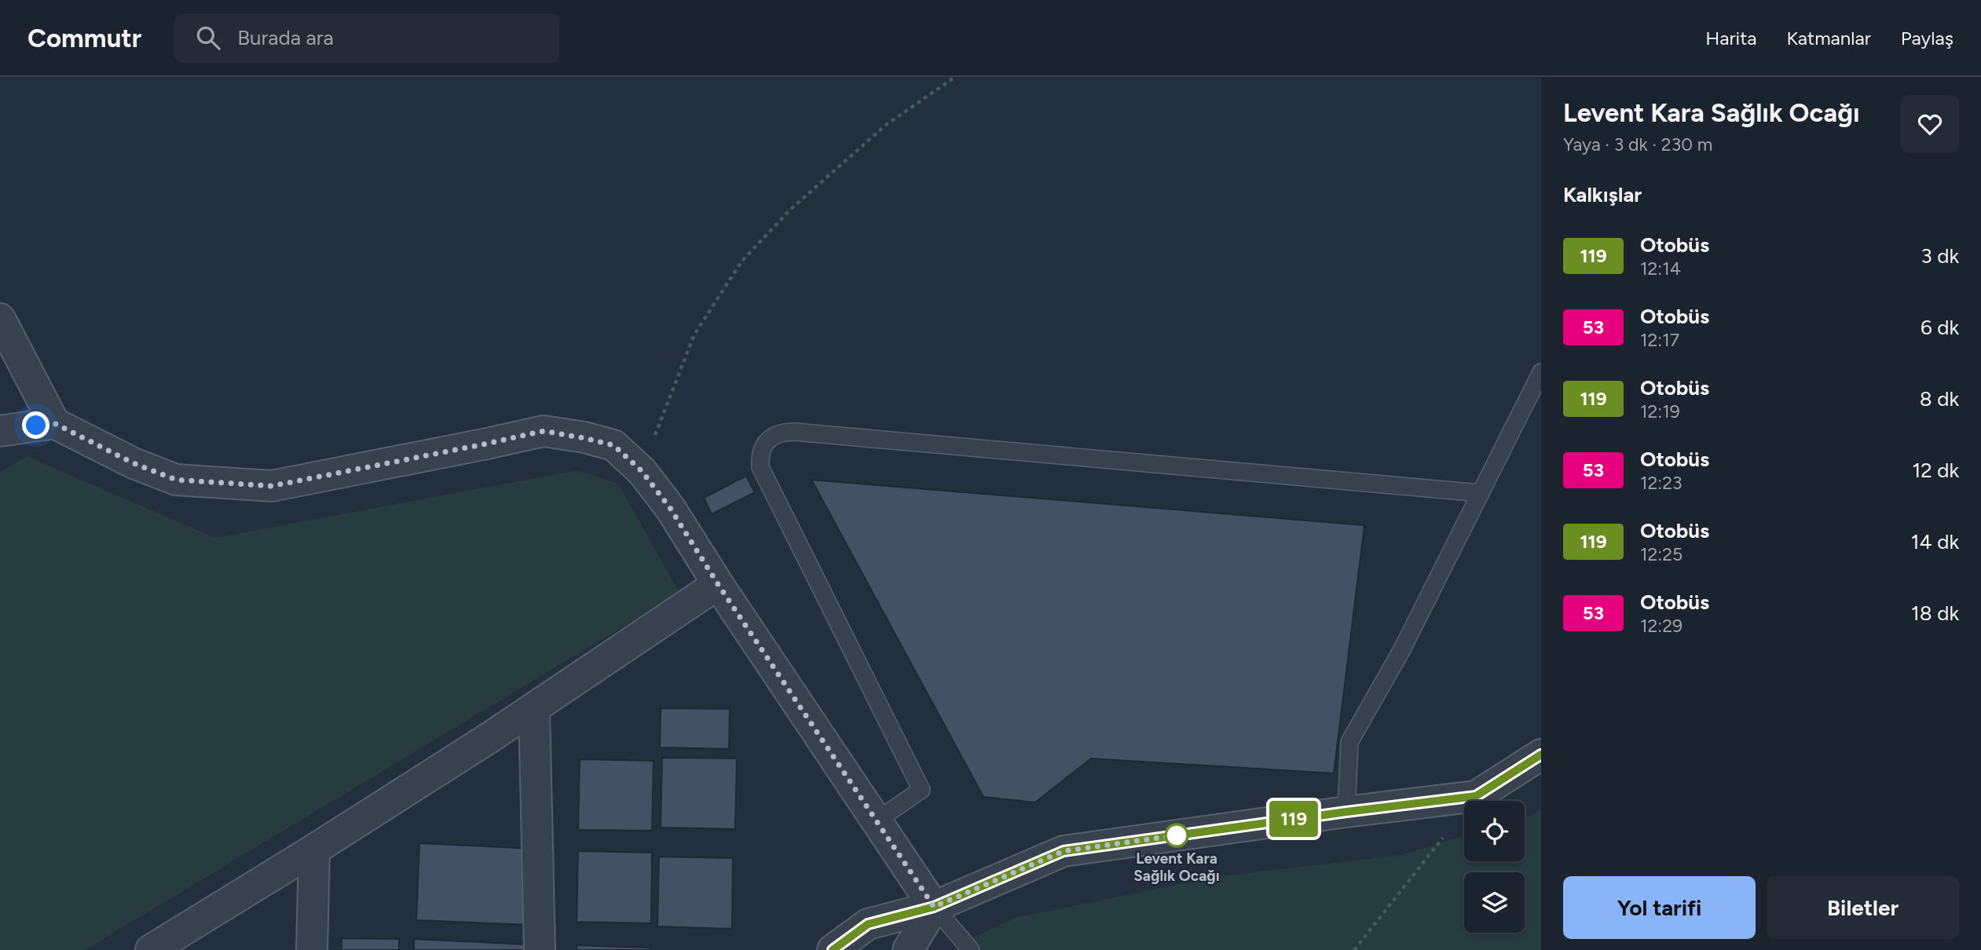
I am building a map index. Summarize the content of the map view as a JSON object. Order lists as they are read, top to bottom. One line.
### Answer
{"places":["Levent Kara Sağlık Ocağı"],"lines":["bus line 119"],"page":{"header":"Commutr","search":"Burada ara","nav":["Harita","Katmanlar","Paylaş"],"on_map":"119","heading":[["Levent Kara Sağlık Ocağı","Yaya · 3 dk · 230 m"],"Kalkışlar"],"list":[{"mark":"119","name":"Otobüs","note":"12:14","value":"3 dk"},{"mark":"53","name":"Otobüs","note":"12:17","value":"6 dk"},{"mark":"119","name":"Otobüs","note":"12:19","value":"8 dk"},{"mark":"53","name":"Otobüs","note":"12:23","value":"12 dk"},{"mark":"119","name":"Otobüs","note":"12:25","value":"14 dk"},{"mark":"53","name":"Otobüs","note":"12:29","value":"18 dk"}],"buttons":["Yol tarifi","Biletler"]}}
